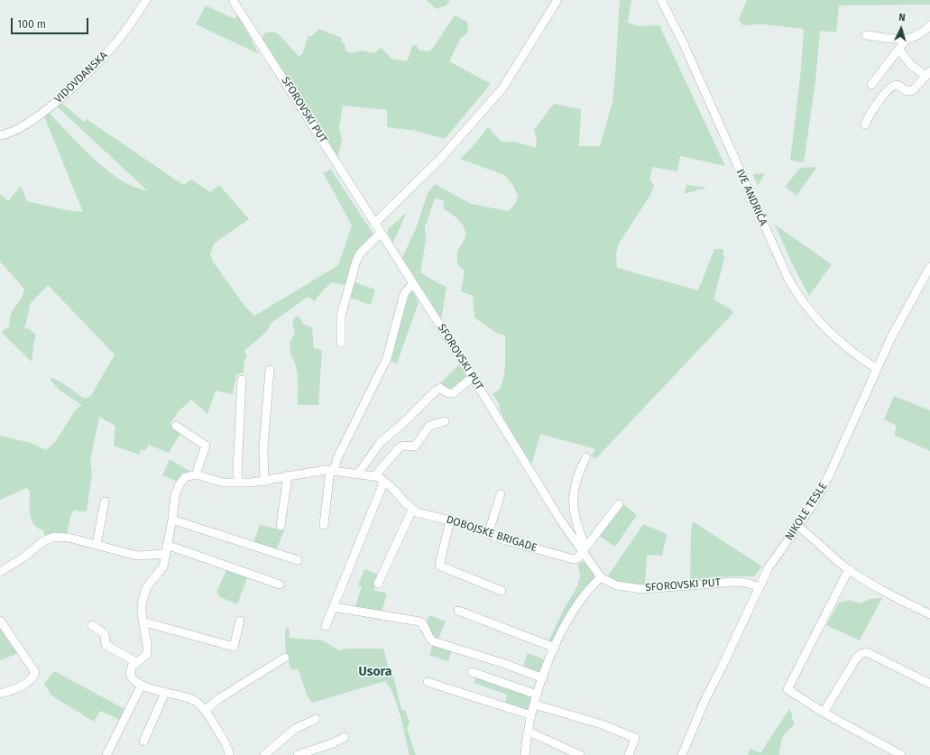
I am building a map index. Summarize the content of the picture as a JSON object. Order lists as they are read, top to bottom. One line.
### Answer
{"streets":{"street":["VIDOVDANSKA","SFOROVSKI PUT","IVE ANDRIĆA","NIKOLE TESLE","DOBOJSKE BRIGADE"]},"crossings":[["SFOROVSKI PUT","NIKOLE TESLE"],["SFOROVSKI PUT","DOBOJSKE BRIGADE"],["IVE ANDRIĆA","NIKOLE TESLE"]],"districts":["Usora"],"scale_bar":"100 m","north":"top"}
